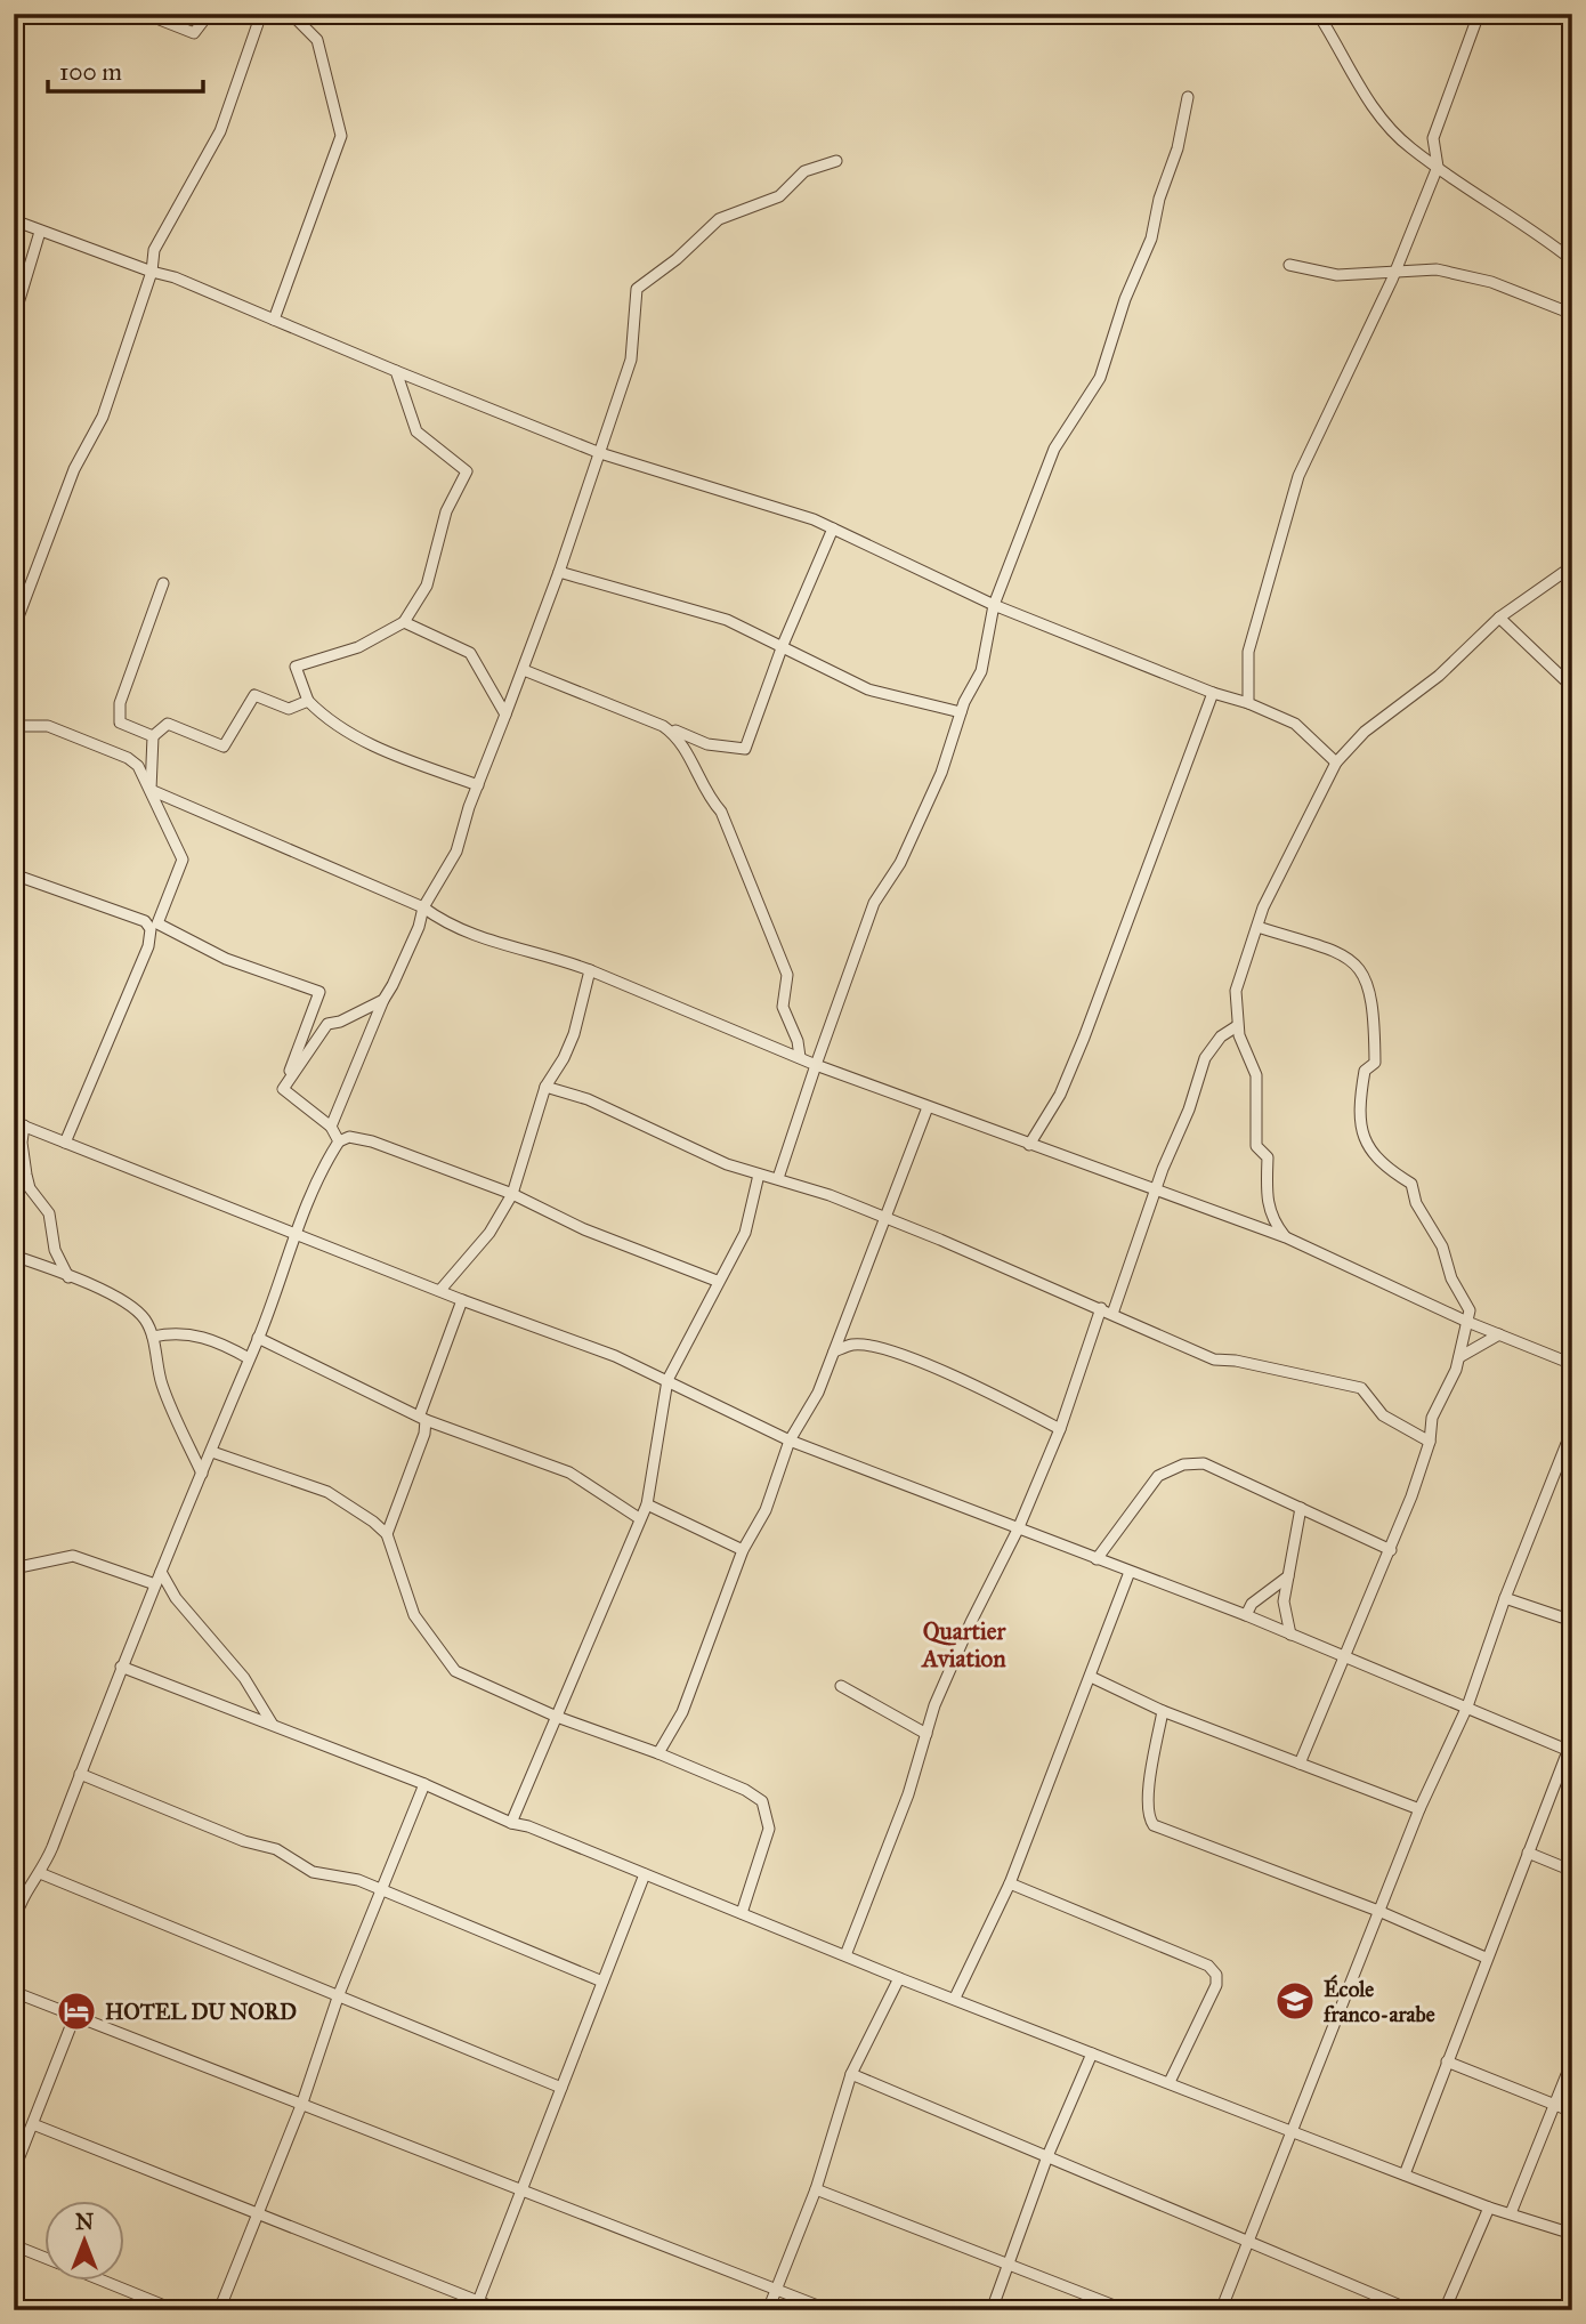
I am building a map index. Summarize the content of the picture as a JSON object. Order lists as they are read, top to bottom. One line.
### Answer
{"districts":["Quartier Aviation"],"places":{"school or university":["École franco-arabe"],"hotel":["HOTEL DU NORD"]},"scale_bar":"100 m","north":"top"}
